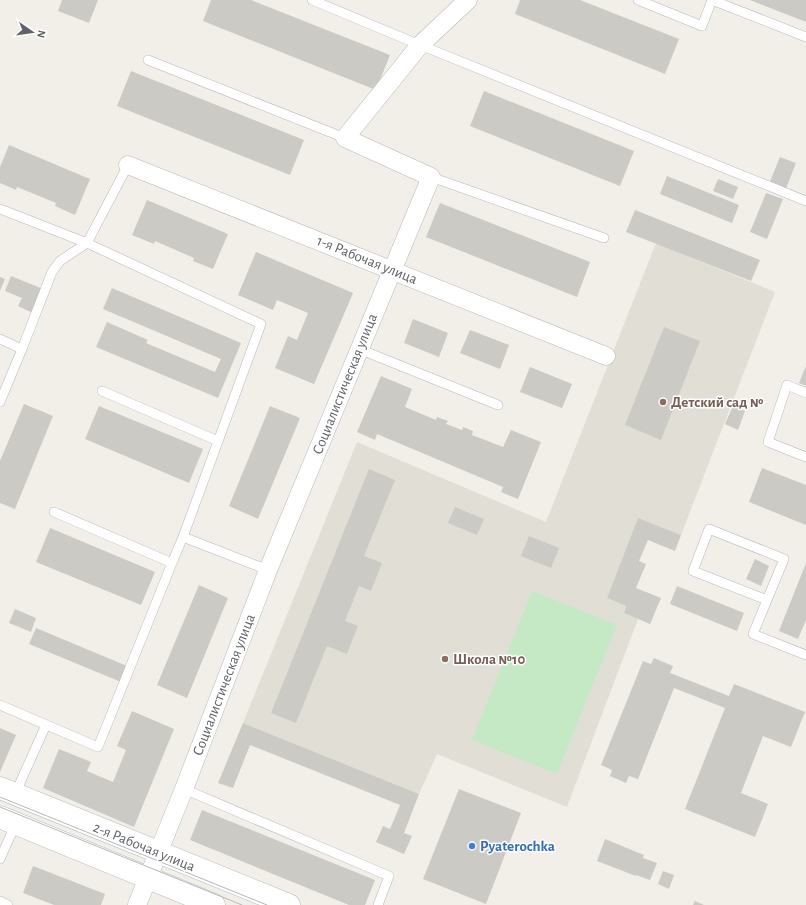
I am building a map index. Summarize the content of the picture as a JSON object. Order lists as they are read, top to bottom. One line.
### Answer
{"streets":{"main road":["2-я Рабочая улица"],"street":["1-я Рабочая улица","Социалистическая улица"]},"crossings":[["1-я Рабочая улица","Социалистическая улица"],["Социалистическая улица","2-я Рабочая улица"]],"places":["Детский сад №","Школа №10","Pyaterochka"],"north":"right"}
